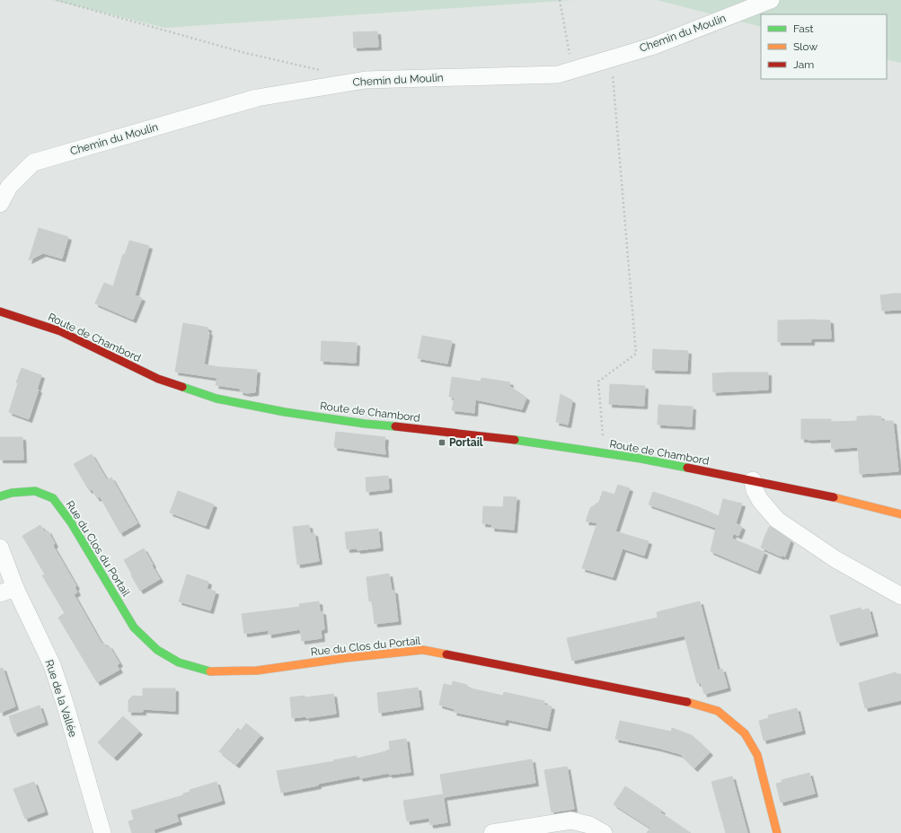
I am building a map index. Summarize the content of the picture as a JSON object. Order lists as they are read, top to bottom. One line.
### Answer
{"streets":{"street":["Chemin du Moulin","Route de Chambord","Rue du Clos du Portail","Rue de la Vallée"]},"places":{"transit":["Portail"]},"legend":["Fast","Slow","Jam"]}
